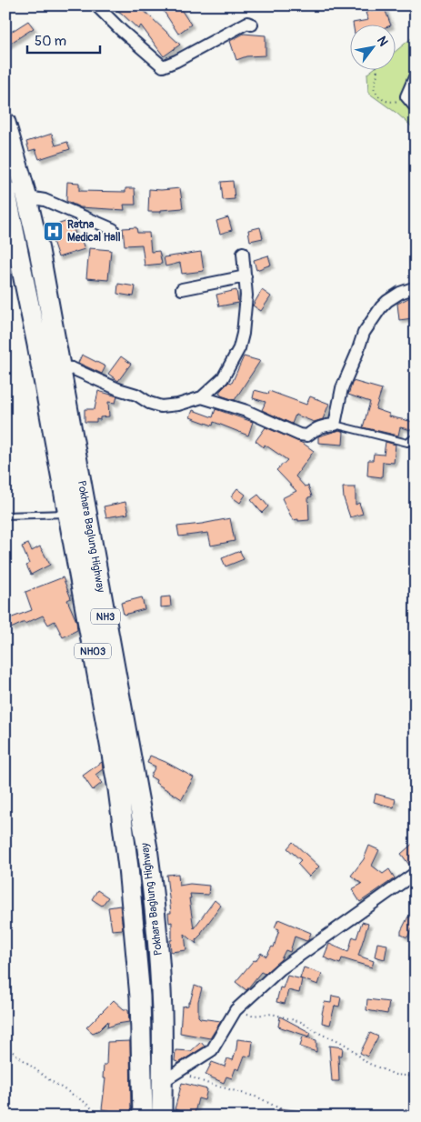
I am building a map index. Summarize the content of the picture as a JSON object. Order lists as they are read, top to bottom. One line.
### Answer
{"streets":{"highway":["Pokhara Baglung Highway","NH3","NH03"]},"places":{"hospital":["Ratna Medical Hall"]},"scale_bar":"50 m","north":"top right"}
